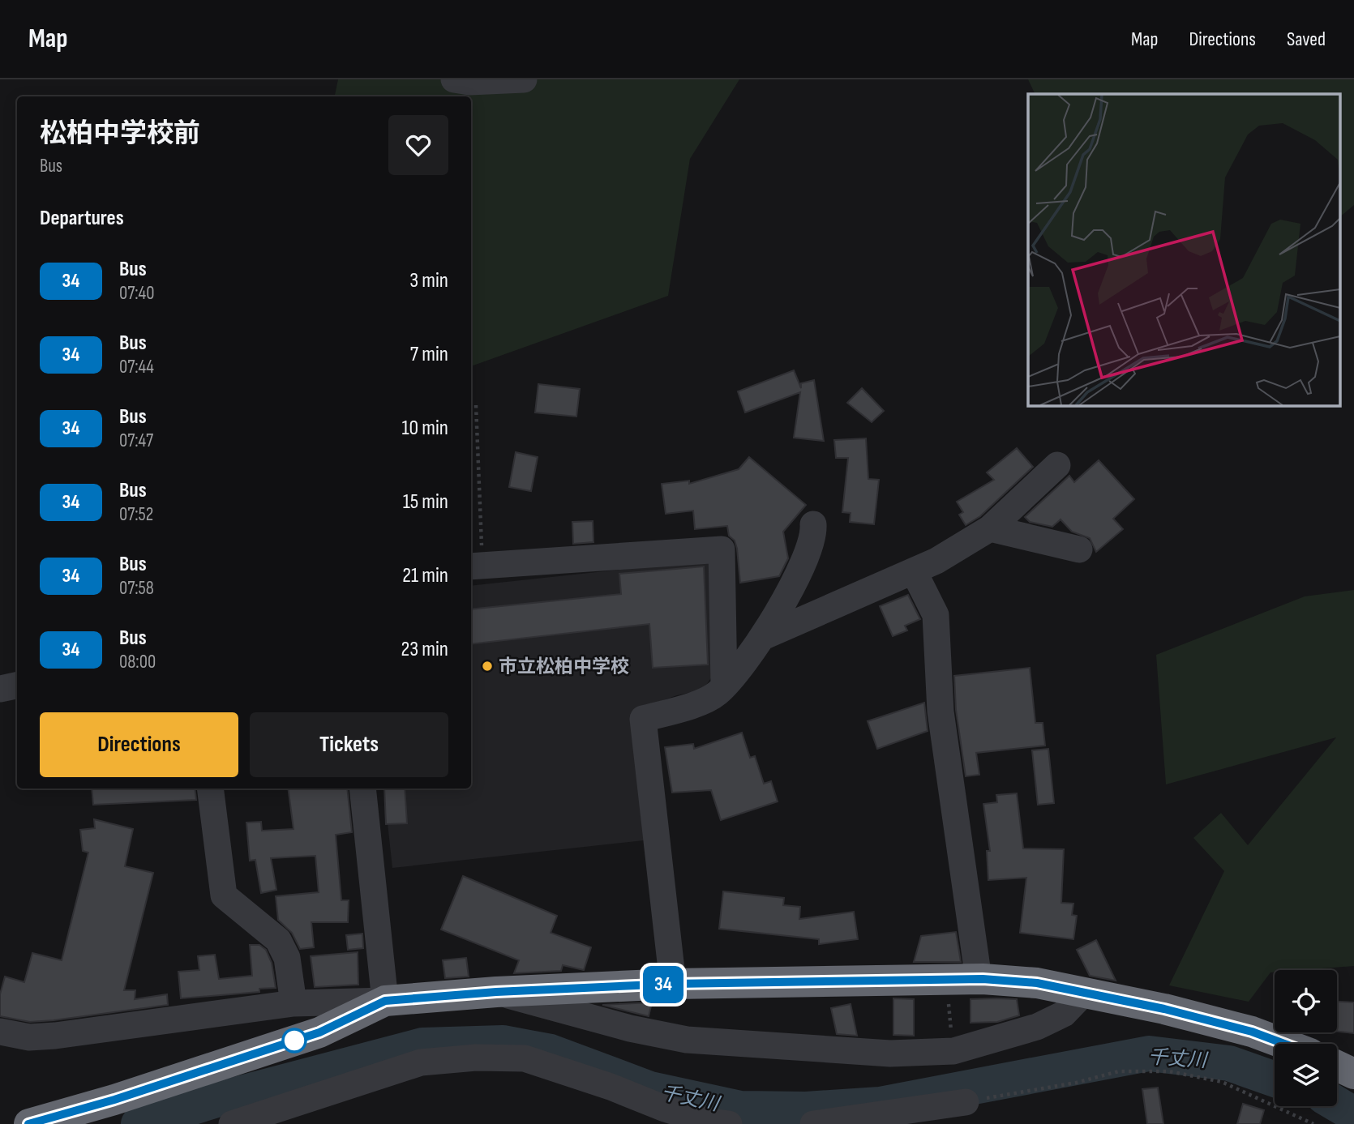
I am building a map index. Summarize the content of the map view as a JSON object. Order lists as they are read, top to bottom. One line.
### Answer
{"water":["千丈川"],"places":["市立松柏中学校"],"lines":["bus line 34"],"page":{"header":"Map","nav":["Map","Directions","Saved"],"on_map":"34","heading":[["松柏中学校前","Bus"],"Departures"],"list":[{"mark":"34","name":"Bus","note":"07:40","value":"3 min"},{"mark":"34","name":"Bus","note":"07:44","value":"7 min"},{"mark":"34","name":"Bus","note":"07:47","value":"10 min"},{"mark":"34","name":"Bus","note":"07:52","value":"15 min"},{"mark":"34","name":"Bus","note":"07:58","value":"21 min"},{"mark":"34","name":"Bus","note":"08:00","value":"23 min"}],"buttons":["Directions","Tickets"]}}
